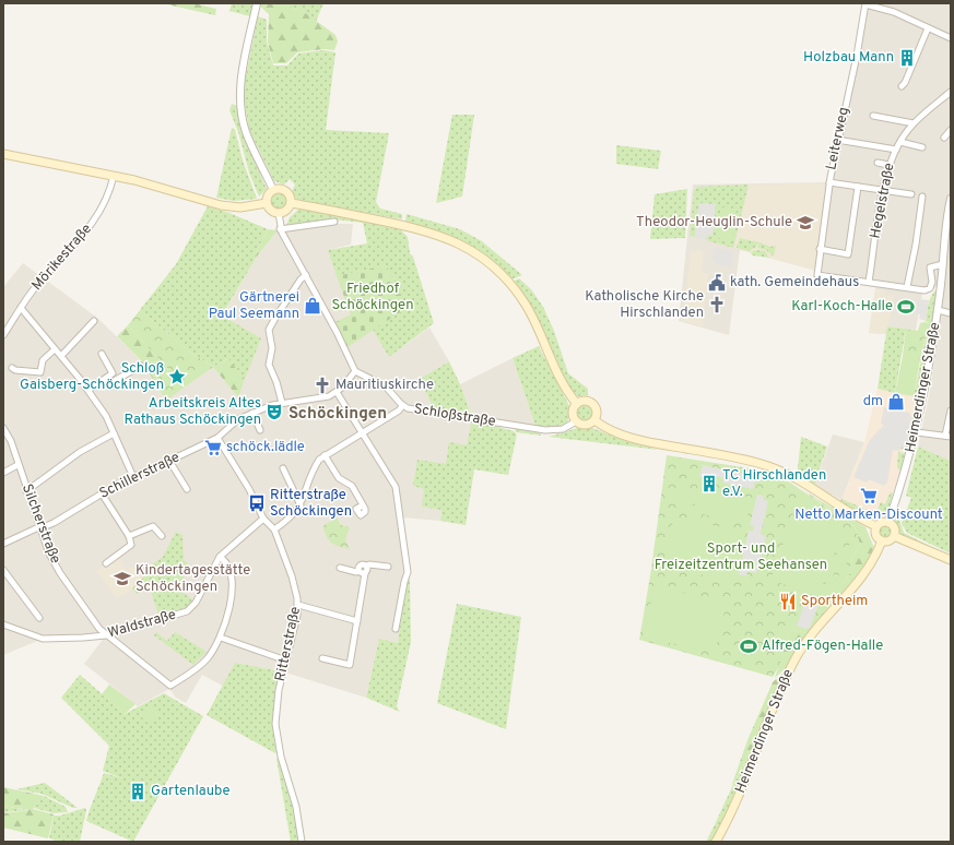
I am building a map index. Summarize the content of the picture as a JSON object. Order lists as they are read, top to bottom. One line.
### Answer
{"streets":{"main road":["Heimerdinger Straße"],"street":["Leiterweg","Hegelstraße","Mörikestraße","Schloßstraße","Schillerstraße","Silcherstraße","Waldstraße","Ritterstraße"]},"crossings":[["Leiterweg","Hegelstraße"],["Schillerstraße","Silcherstraße"],["Schillerstraße","Ritterstraße"],["Silcherstraße","Waldstraße"],["Waldstraße","Ritterstraße"]],"districts":["Schöckingen"],"parks":["Friedhof Schöckingen","Sport- und Freizeitzentrum Seehansen"],"places":{"building":["Holzbau Mann","TC Hirschlanden e.V.","Gartenlaube"],"school or university":["Theodor-Heuglin-Schule","Kindertagesstätte Schöckingen"],"public building":["kath. Gemeindehaus"],"church":["Katholische Kirche Hirschlanden","Mauritiuskirche"],"shop":["Gärtnerei Paul Seemann","dm"],"sports":["Karl-Koch-Halle","Alfred-Fögen-Halle"],"place":["Schloß Gaisberg-Schöckingen"],"theatre":["Arbeitskreis Altes Rathaus Schöckingen"],"supermarket":["schöck.lädle","Netto Marken-Discount"],"bus stop":["Ritterstraße Schöckingen"],"restaurant":["Sportheim"]}}
